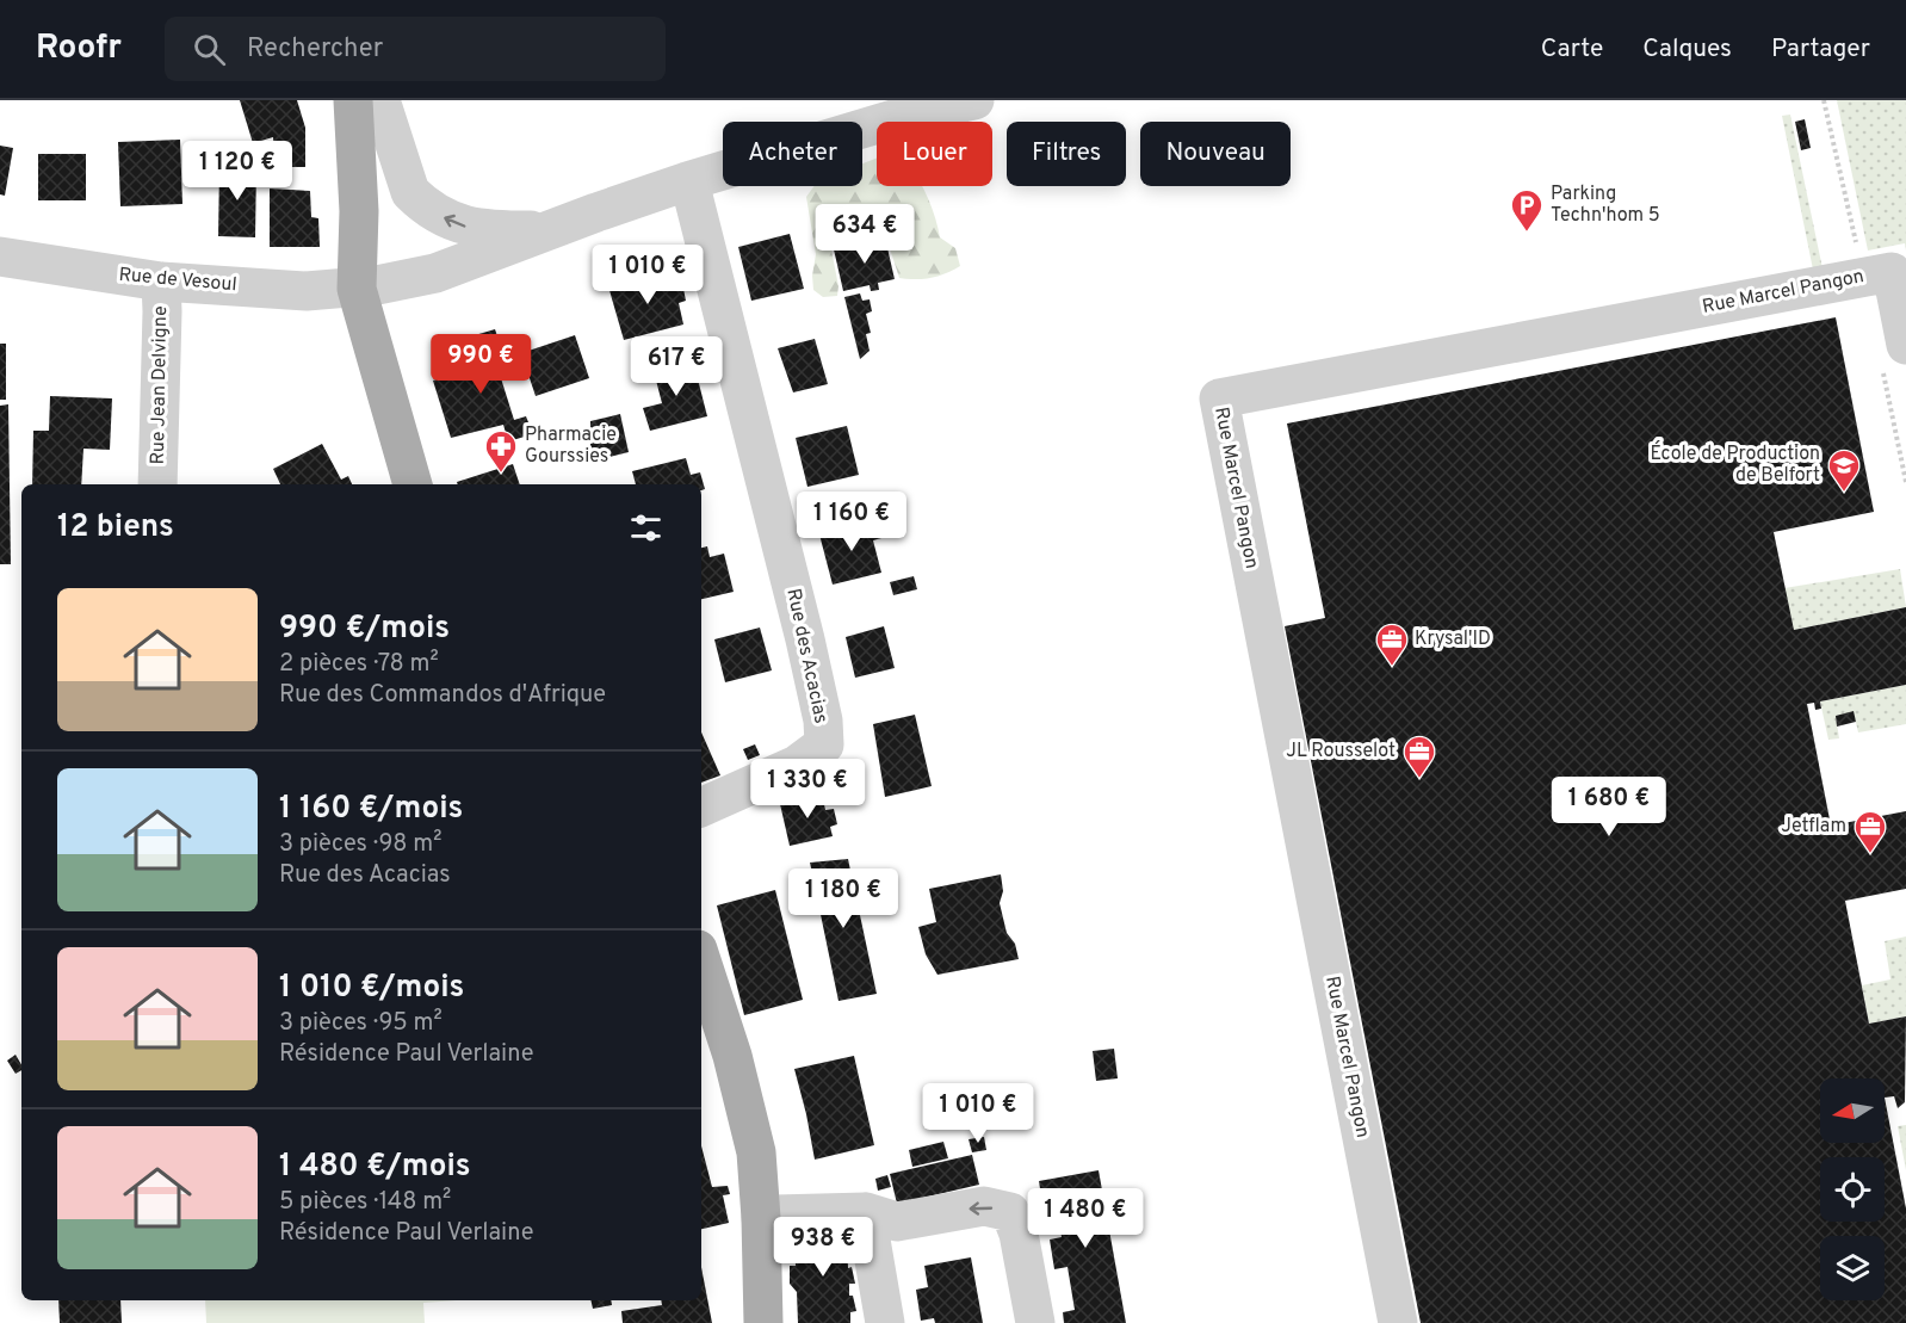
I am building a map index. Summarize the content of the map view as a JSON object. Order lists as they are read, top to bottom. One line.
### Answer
{"streets":{"street":["Rue de Vesoul","Rue Marcel Pangon","Rue Jean Delvigne","Rue des Acacias"]},"crossings":[["Rue de Vesoul","Rue Jean Delvigne"],["Rue de Vesoul","Rue des Acacias"]],"places":{"parking":["Parking Techn'hom 5"],"pharmacy":["Pharmacie Gourssies"],"school or university":["École de Production de Belfort"],"office":["Krysal'ID","JL Rousselot","Jetflam"]},"north":"left","page":{"header":"Roofr","search":"Rechercher","nav":["Carte","Calques","Partager"],"chip":["Acheter","Louer","Filtres","Nouveau"],"price":["1 120 €","634 €","1 010 €","990 €","617 €","1 160 €","1 330 €","1 680 €","1 180 €","1 010 €","1 480 €","938 €"],"heading":"12 biens","list":[{"name":"990 €/mois","note":"2 pièces · 78 m² · Rue des Commandos d'Afrique"},{"name":"1 160 €/mois","note":"3 pièces · 98 m² · Rue des Acacias"},{"name":"1 010 €/mois","note":"3 pièces · 95 m² · Résidence Paul Verlaine"},{"name":"1 480 €/mois","note":"5 pièces · 148 m² · Résidence Paul Verlaine"}]}}
